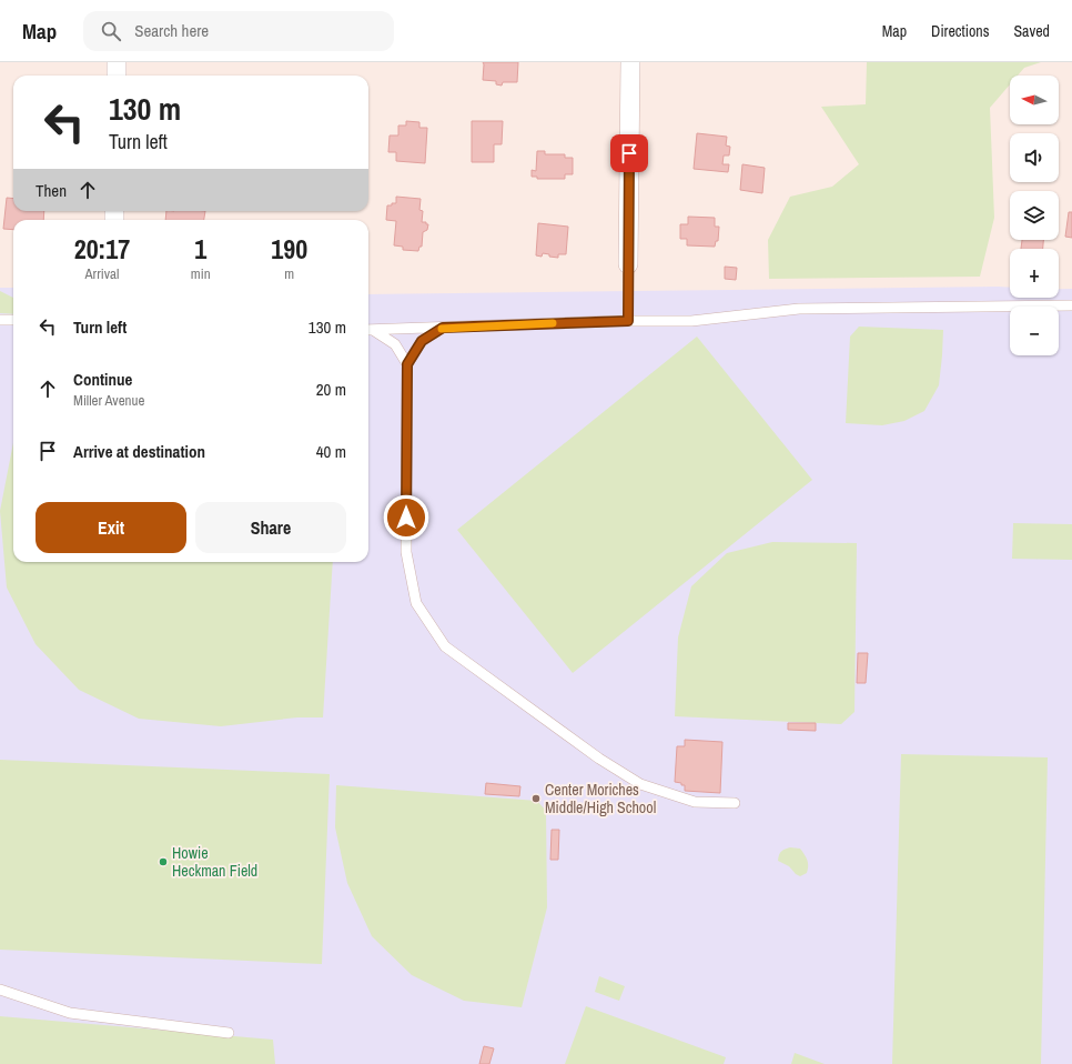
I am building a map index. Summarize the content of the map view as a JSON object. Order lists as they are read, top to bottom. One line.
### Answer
{"places":["Center Moriches Middle/High School","Howie Heckman Field"],"north":"left","page":{"header":"Map","search":"Search here","nav":["Map","Directions","Saved"],"map_buttons":["+","−"],"turn":["130 m","Turn left"],"then":"Then","eta":["20:17","Arrival","1","min","190","m"],"list":[{"name":"Turn left","value":"130 m"},{"name":"Continue","note":"Miller Avenue","value":"20 m"},{"name":"Arrive at destination","value":"40 m"}],"buttons":["Exit","Share"]}}
